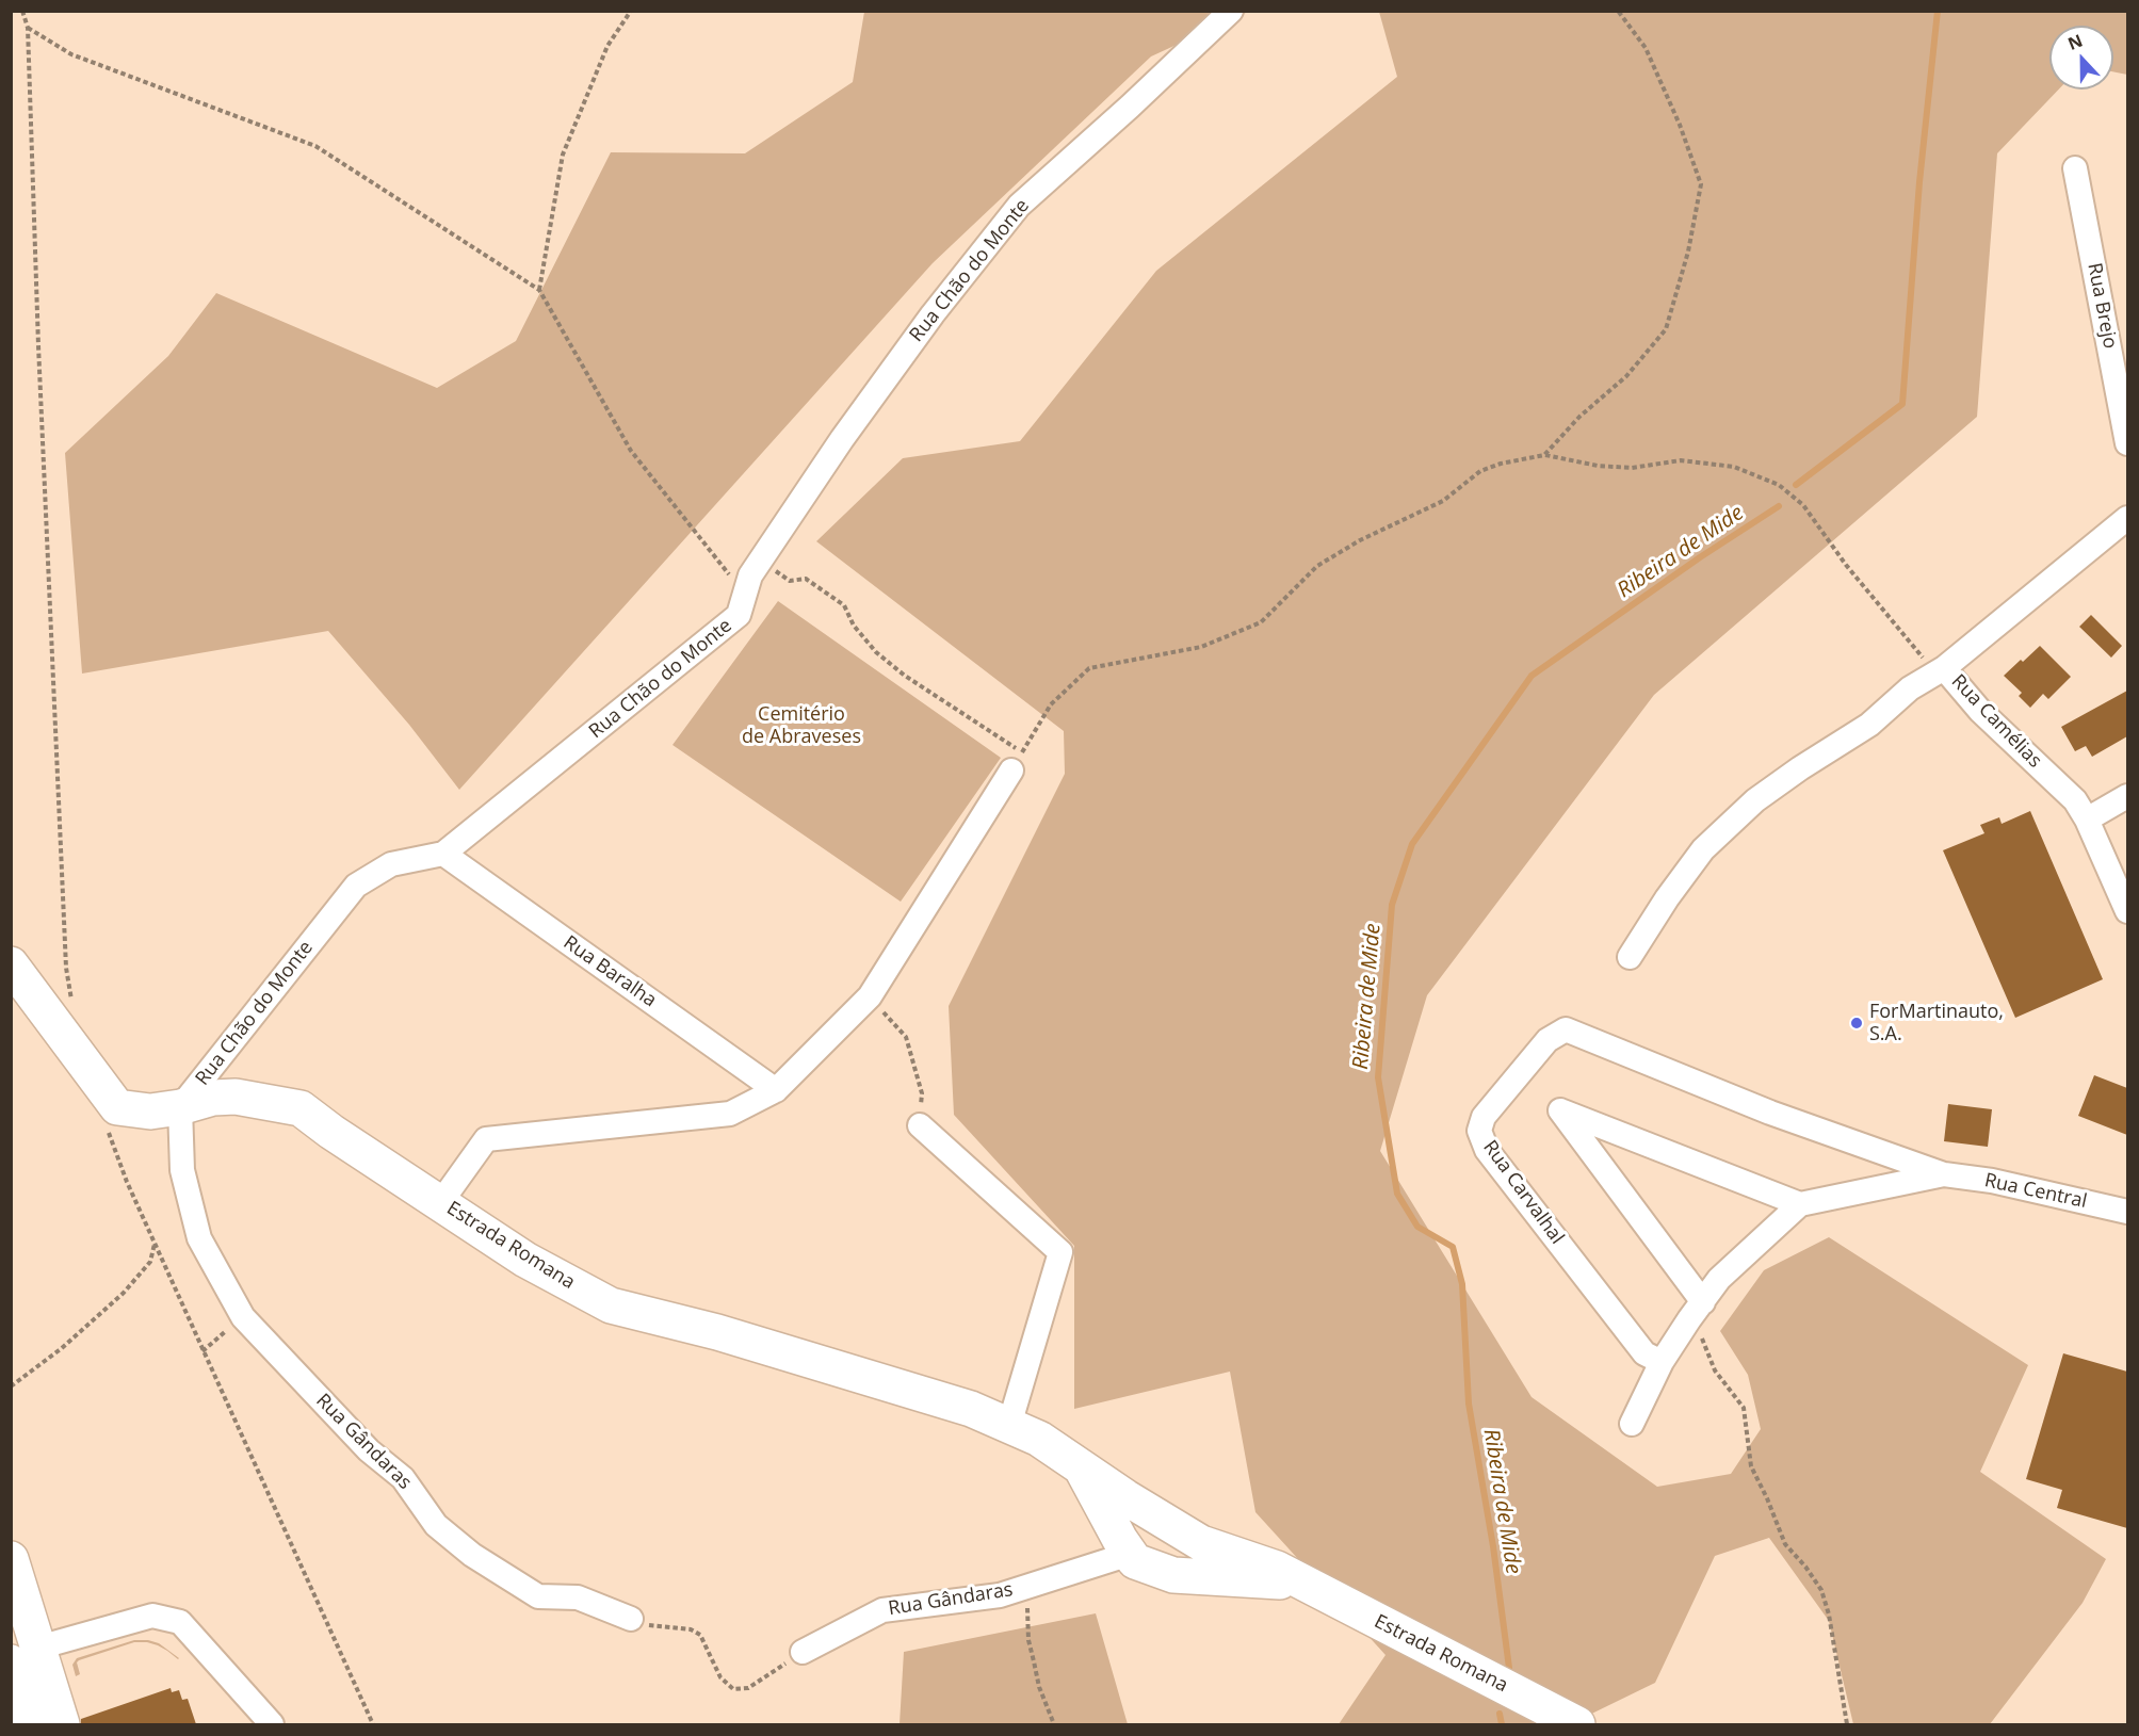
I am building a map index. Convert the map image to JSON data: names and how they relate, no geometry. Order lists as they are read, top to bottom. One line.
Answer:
{"streets":{"street":["Rua Chão do Monte","Rua Brejo","Rua Camélias","Rua Baralha","Rua Central","Rua Carvalhal","Estrada Romana","Rua Gândaras"]},"crossings":[["Rua Chão do Monte","Rua Baralha"],["Rua Chão do Monte","Estrada Romana"],["Rua Chão do Monte","Rua Gândaras"],["Rua Central","Rua Carvalhal"],["Estrada Romana","Rua Gândaras"]],"water":["Ribeira de Mide"],"parks":["Cemitério de Abraveses"],"places":["ForMartinauto, S.A."],"north":"top"}
